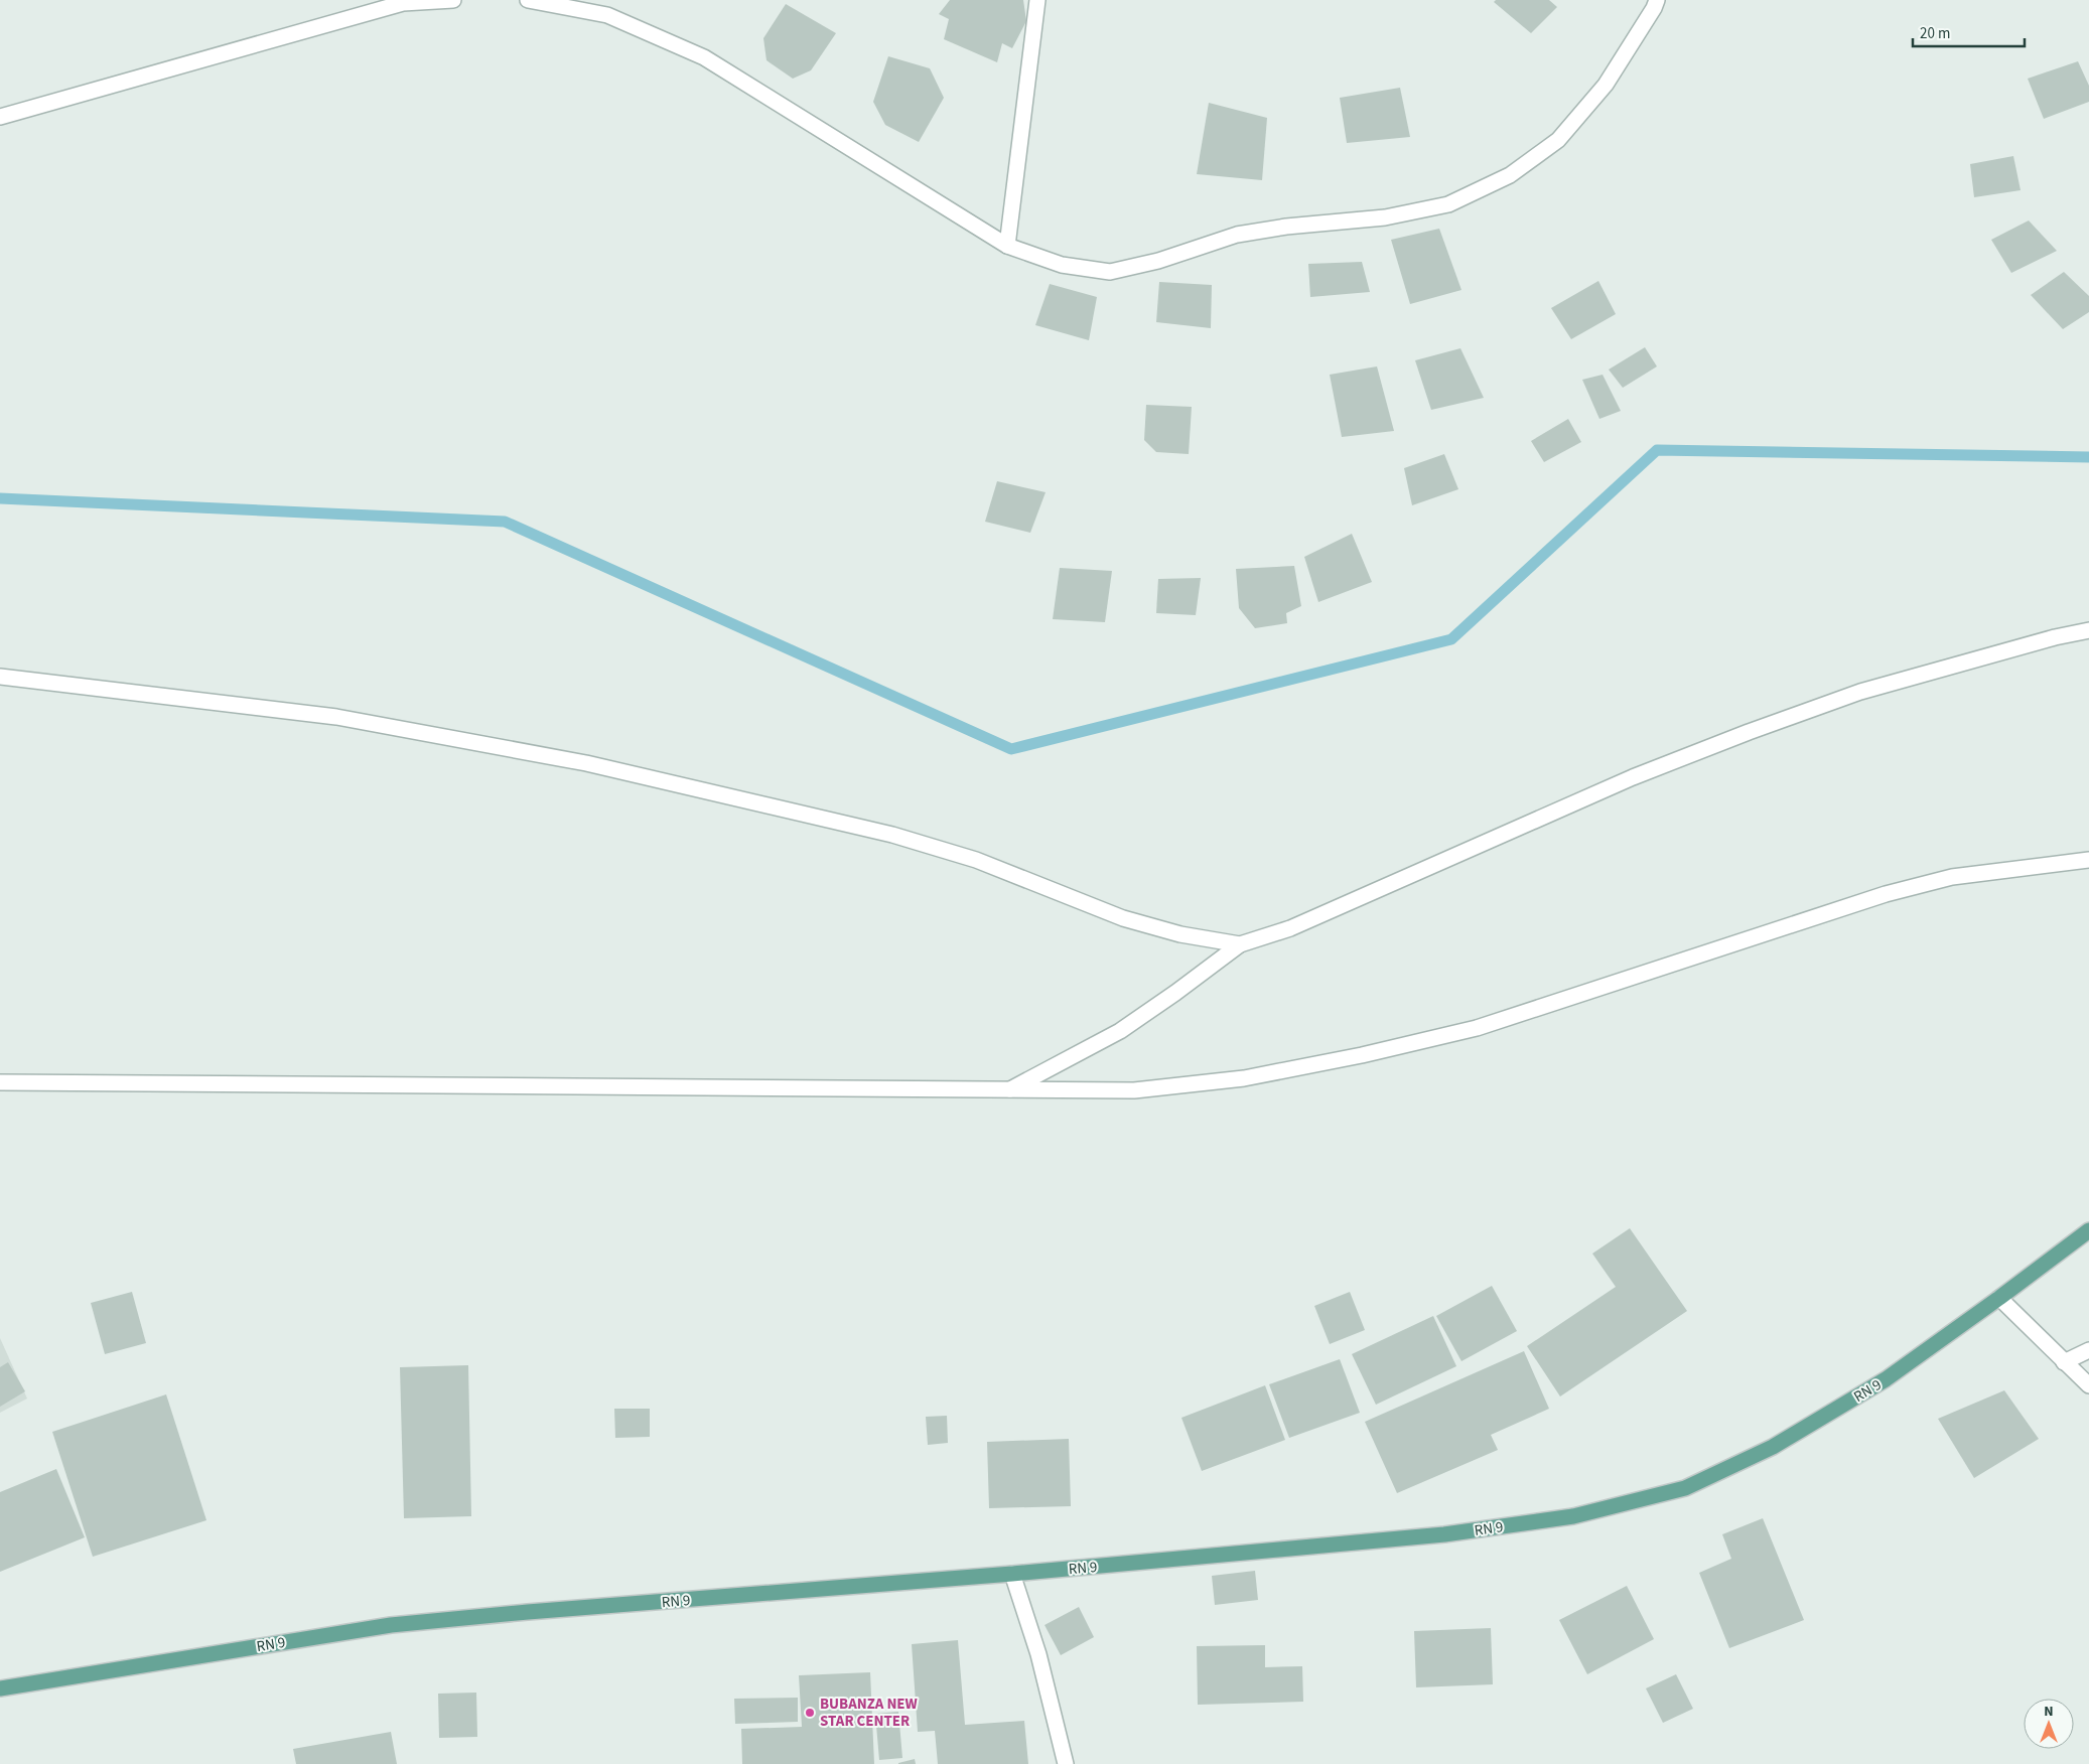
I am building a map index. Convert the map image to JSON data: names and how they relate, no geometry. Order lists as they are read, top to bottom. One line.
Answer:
{"streets":{"main road":["RN 9"]},"places":["BUBANZA NEW STAR CENTER"],"scale_bar":"20 m","north":"top"}
